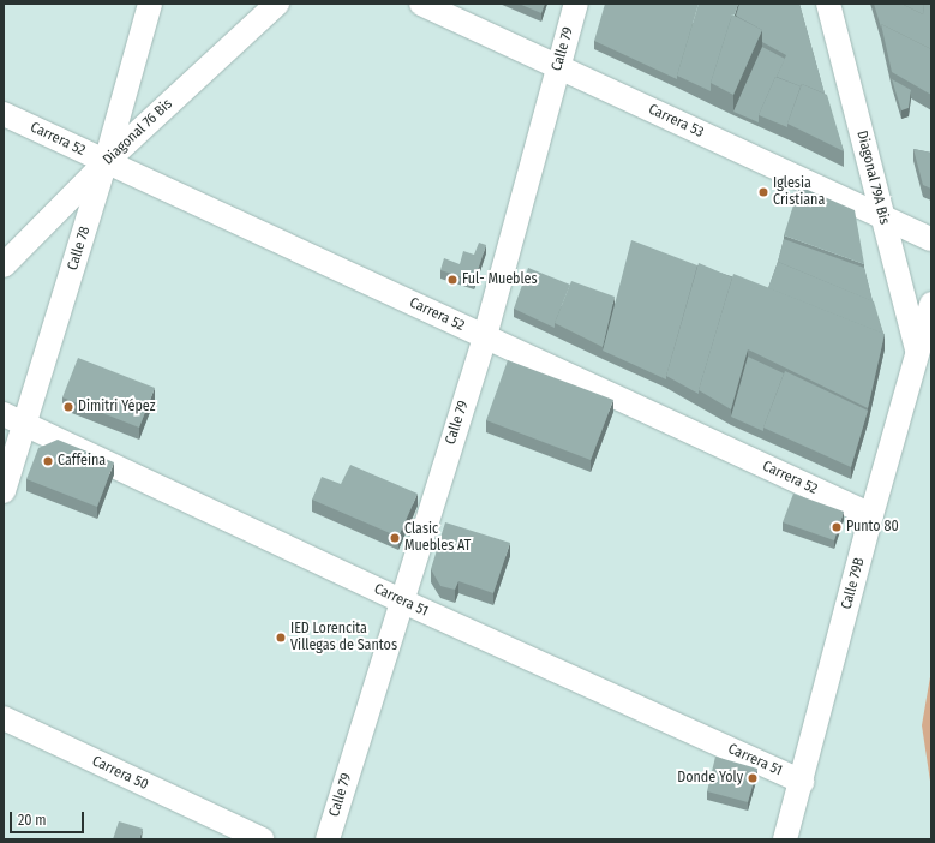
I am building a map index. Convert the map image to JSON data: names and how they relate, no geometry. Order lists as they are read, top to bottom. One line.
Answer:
{"streets":{"street":["Calle 79","Carrera 53","Diagonal 76 Bis","Carrera 52","Diagonal 79A Bis","Calle 78","Calle 79B","Carrera 51","Carrera 50"]},"crossings":[["Calle 79","Carrera 53"],["Calle 79","Carrera 52"],["Calle 79","Carrera 51"],["Carrera 53","Diagonal 79A Bis"],["Diagonal 76 Bis","Carrera 52"],["Diagonal 76 Bis","Calle 78"],["Carrera 52","Calle 78"],["Carrera 52","Calle 79B"],["Diagonal 79A Bis","Calle 79B"],["Calle 78","Carrera 51"],["Calle 79B","Carrera 51"]],"places":["Iglesia Cristiana","Ful- Muebles","Dimitri Yépez","Caffeina","Punto 80","Clasic Muebles AT","IED Lorencita Villegas de Santos","Donde Yoly"],"scale_bar":"20 m"}
